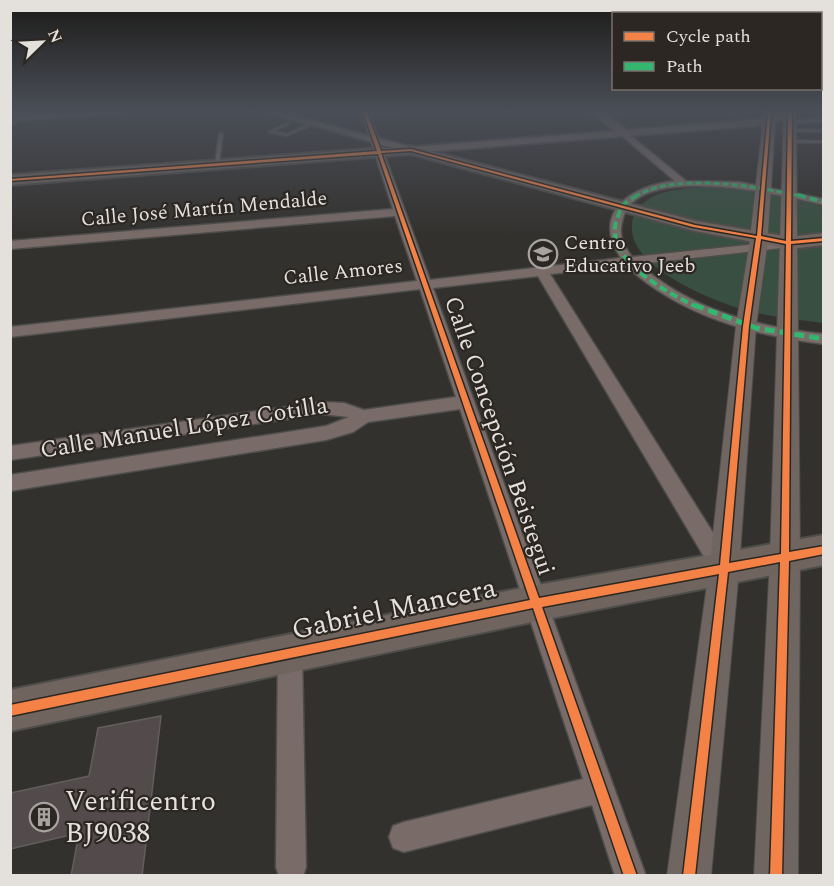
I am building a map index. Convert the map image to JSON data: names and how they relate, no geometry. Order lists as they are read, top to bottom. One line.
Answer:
{"streets":{"main road":["Gabriel Mancera"],"street":["Calle José Martín Mendalde","Calle Amores","Calle Manuel López Cotilla","Calle Concepción Beistegui"]},"crossings":[["Calle José Martín Mendalde","Calle Concepción Beistegui"],["Calle Amores","Calle Concepción Beistegui"],["Calle Manuel López Cotilla","Calle Concepción Beistegui"],["Calle Concepción Beistegui","Gabriel Mancera"]],"places":{"school or university":["Centro Educativo Jeeb"],"building":["Verificentro BJ9038"]},"legend":["Cycle path","Path"],"north":"top right"}
